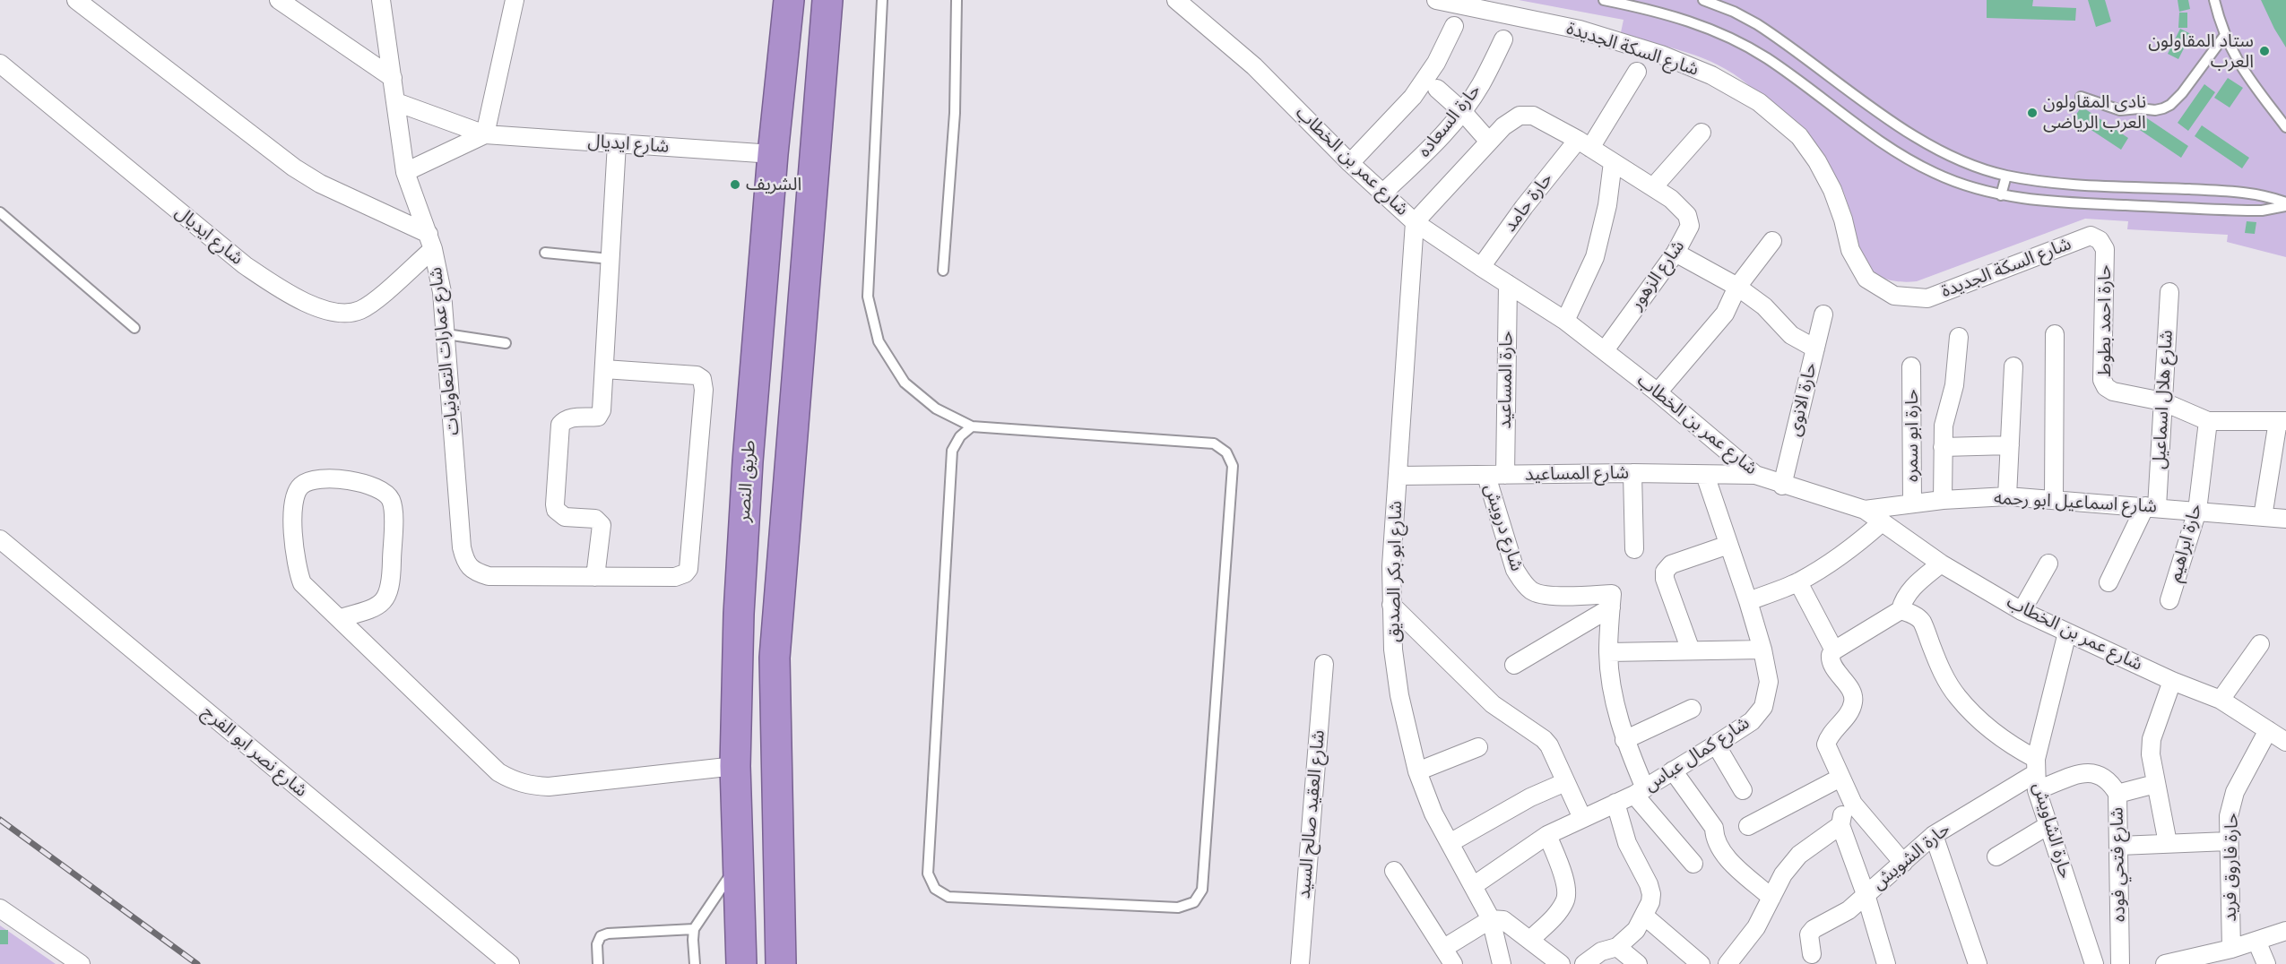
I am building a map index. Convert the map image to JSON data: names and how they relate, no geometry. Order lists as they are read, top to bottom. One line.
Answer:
{"streets":{"highway":["طريق النصر"],"street":["شارع السكة الجديدة","حارة السعاده","شارع ايديال","شارع عمر بن الخطاب","حارة حامد","شارع الزهور","حارة احمد بطوط","شارع عمارات التعاونيات","حارة المساعيد","حارة الانوى","شارع هلال اسماعيل","حارة ابو سمره","شارع المساعيد","شارع اسماعيل ابو رحمه","شارع درويش","حارة ابراهيم","شارع ابو بكر الصديق","شارع نصر ابو الفرج","شارع كمال عباس","شارع العقيد صالح السيد","حارة الشاويش","حارة الشويش","شارع فتحي فوده","حارة فاروق فريد"]},"crossings":[["شارع السكة الجديدة","حارة احمد بطوط"],["حارة السعاده","شارع عمر بن الخطاب"],["شارع ايديال","شارع عمارات التعاونيات"],["شارع ايديال","طريق النصر"],["شارع عمر بن الخطاب","حارة حامد"],["شارع عمر بن الخطاب","شارع الزهور"],["شارع عمر بن الخطاب","حارة المساعيد"],["شارع عمر بن الخطاب","حارة الانوى"],["شارع عمر بن الخطاب","شارع المساعيد"],["شارع عمر بن الخطاب","شارع اسماعيل ابو رحمه"],["شارع عمر بن الخطاب","شارع ابو بكر الصديق"],["شارع عمر بن الخطاب","حارة الشاويش"],["شارع عمر بن الخطاب","حارة فاروق فريد"],["حارة حامد","شارع الزهور"],["شارع الزهور","شارع ابو بكر الصديق"],["حارة احمد بطوط","شارع هلال اسماعيل"],["حارة احمد بطوط","حارة ابراهيم"],["حارة المساعيد","شارع المساعيد"],["شارع هلال اسماعيل","شارع اسماعيل ابو رحمه"],["حارة ابو سمره","شارع اسماعيل ابو رحمه"],["شارع المساعيد","شارع درويش"],["شارع المساعيد","شارع ابو بكر الصديق"],["شارع المساعيد","شارع كمال عباس"],["شارع اسماعيل ابو رحمه","حارة ابراهيم"],["شارع ابو بكر الصديق","شارع كمال عباس"],["حارة الشاويش","حارة الشويش"],["حارة الشاويش","شارع فتحي فوده"],["حارة الشويش","شارع فتحي فوده"]],"places":["ستاد المقاولون العرب","نادى المقاولون العرب الرياضى","الشريف"]}
